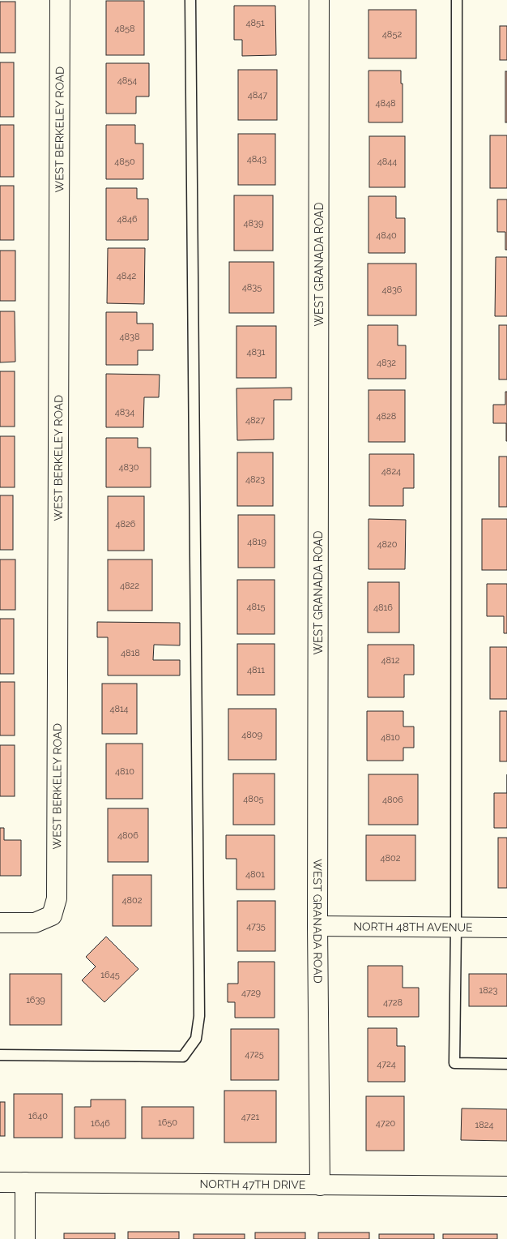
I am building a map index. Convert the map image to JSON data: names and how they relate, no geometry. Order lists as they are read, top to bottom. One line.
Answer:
{"streets":{"street":["WEST BERKELEY ROAD","WEST GRANADA ROAD","NORTH 48TH AVENUE","NORTH 47TH DRIVE"]},"crossings":[["WEST GRANADA ROAD","NORTH 48TH AVENUE"],["WEST GRANADA ROAD","NORTH 47TH DRIVE"]],"house_numbers":["4851","4858","4852","4854","4847","4848","4843","4850","4844","4846","4839","4840","4842","4835","4836","4838","4831","4832","4834","4828","4827","4830","4824","4823","4826","4819","4820","4822","4815","4816","4818","4812","4811","4814","4809","4810","4810","4805","4806","4806","4802","4801","4802","4735","1645","1823","4729","1639","4728","4725","4724","1640","4721","1650","1646","4720","1824"]}
